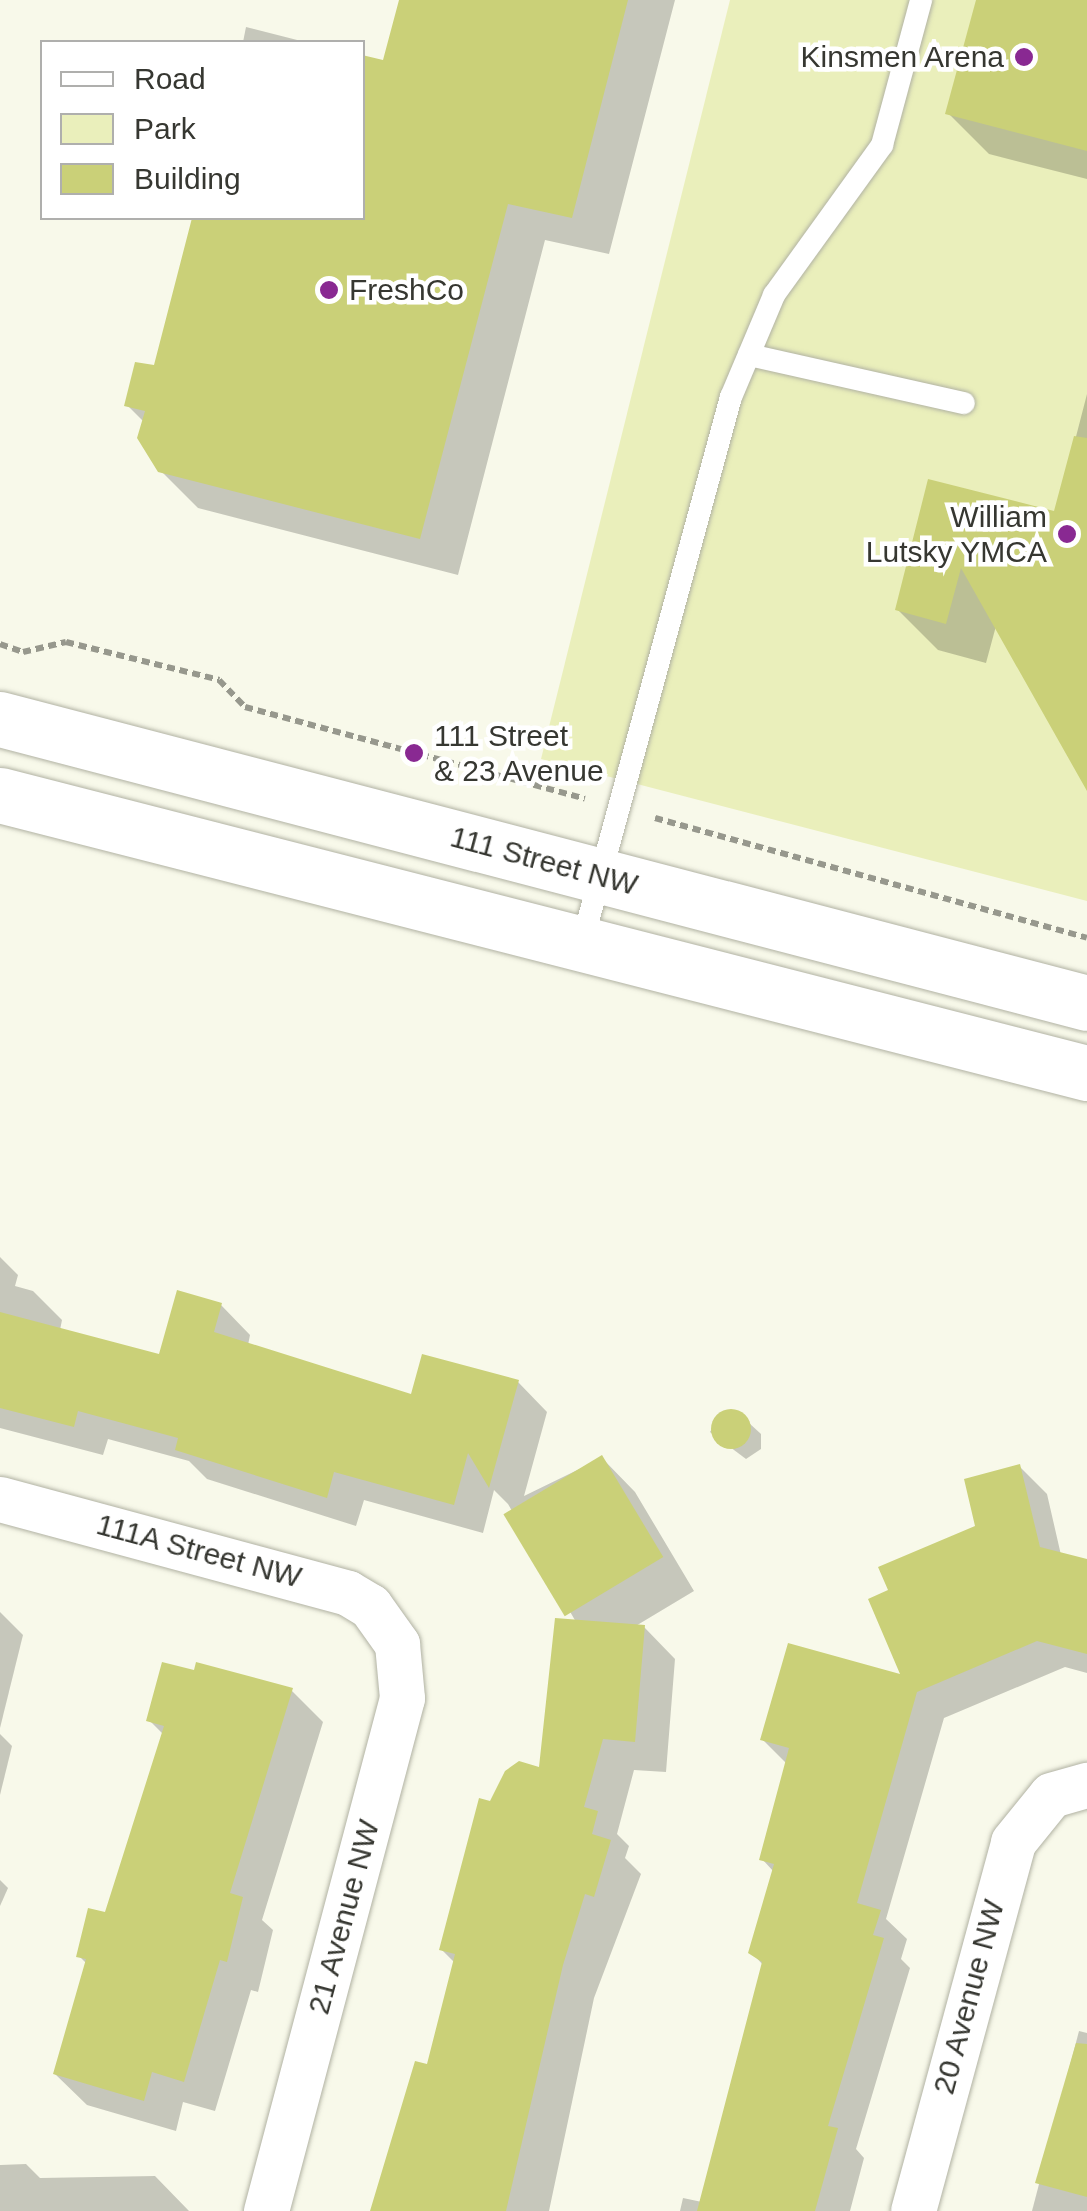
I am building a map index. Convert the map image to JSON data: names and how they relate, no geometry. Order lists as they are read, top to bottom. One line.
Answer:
{"streets":{"main road":["111 Street NW"],"street":["111A Street NW","21 Avenue NW","20 Avenue NW"]},"crossings":[["111A Street NW","21 Avenue NW"]],"places":["Kinsmen Arena","FreshCo","William Lutsky YMCA","111 Street & 23 Avenue"],"legend":["Road","Park","Building"]}
